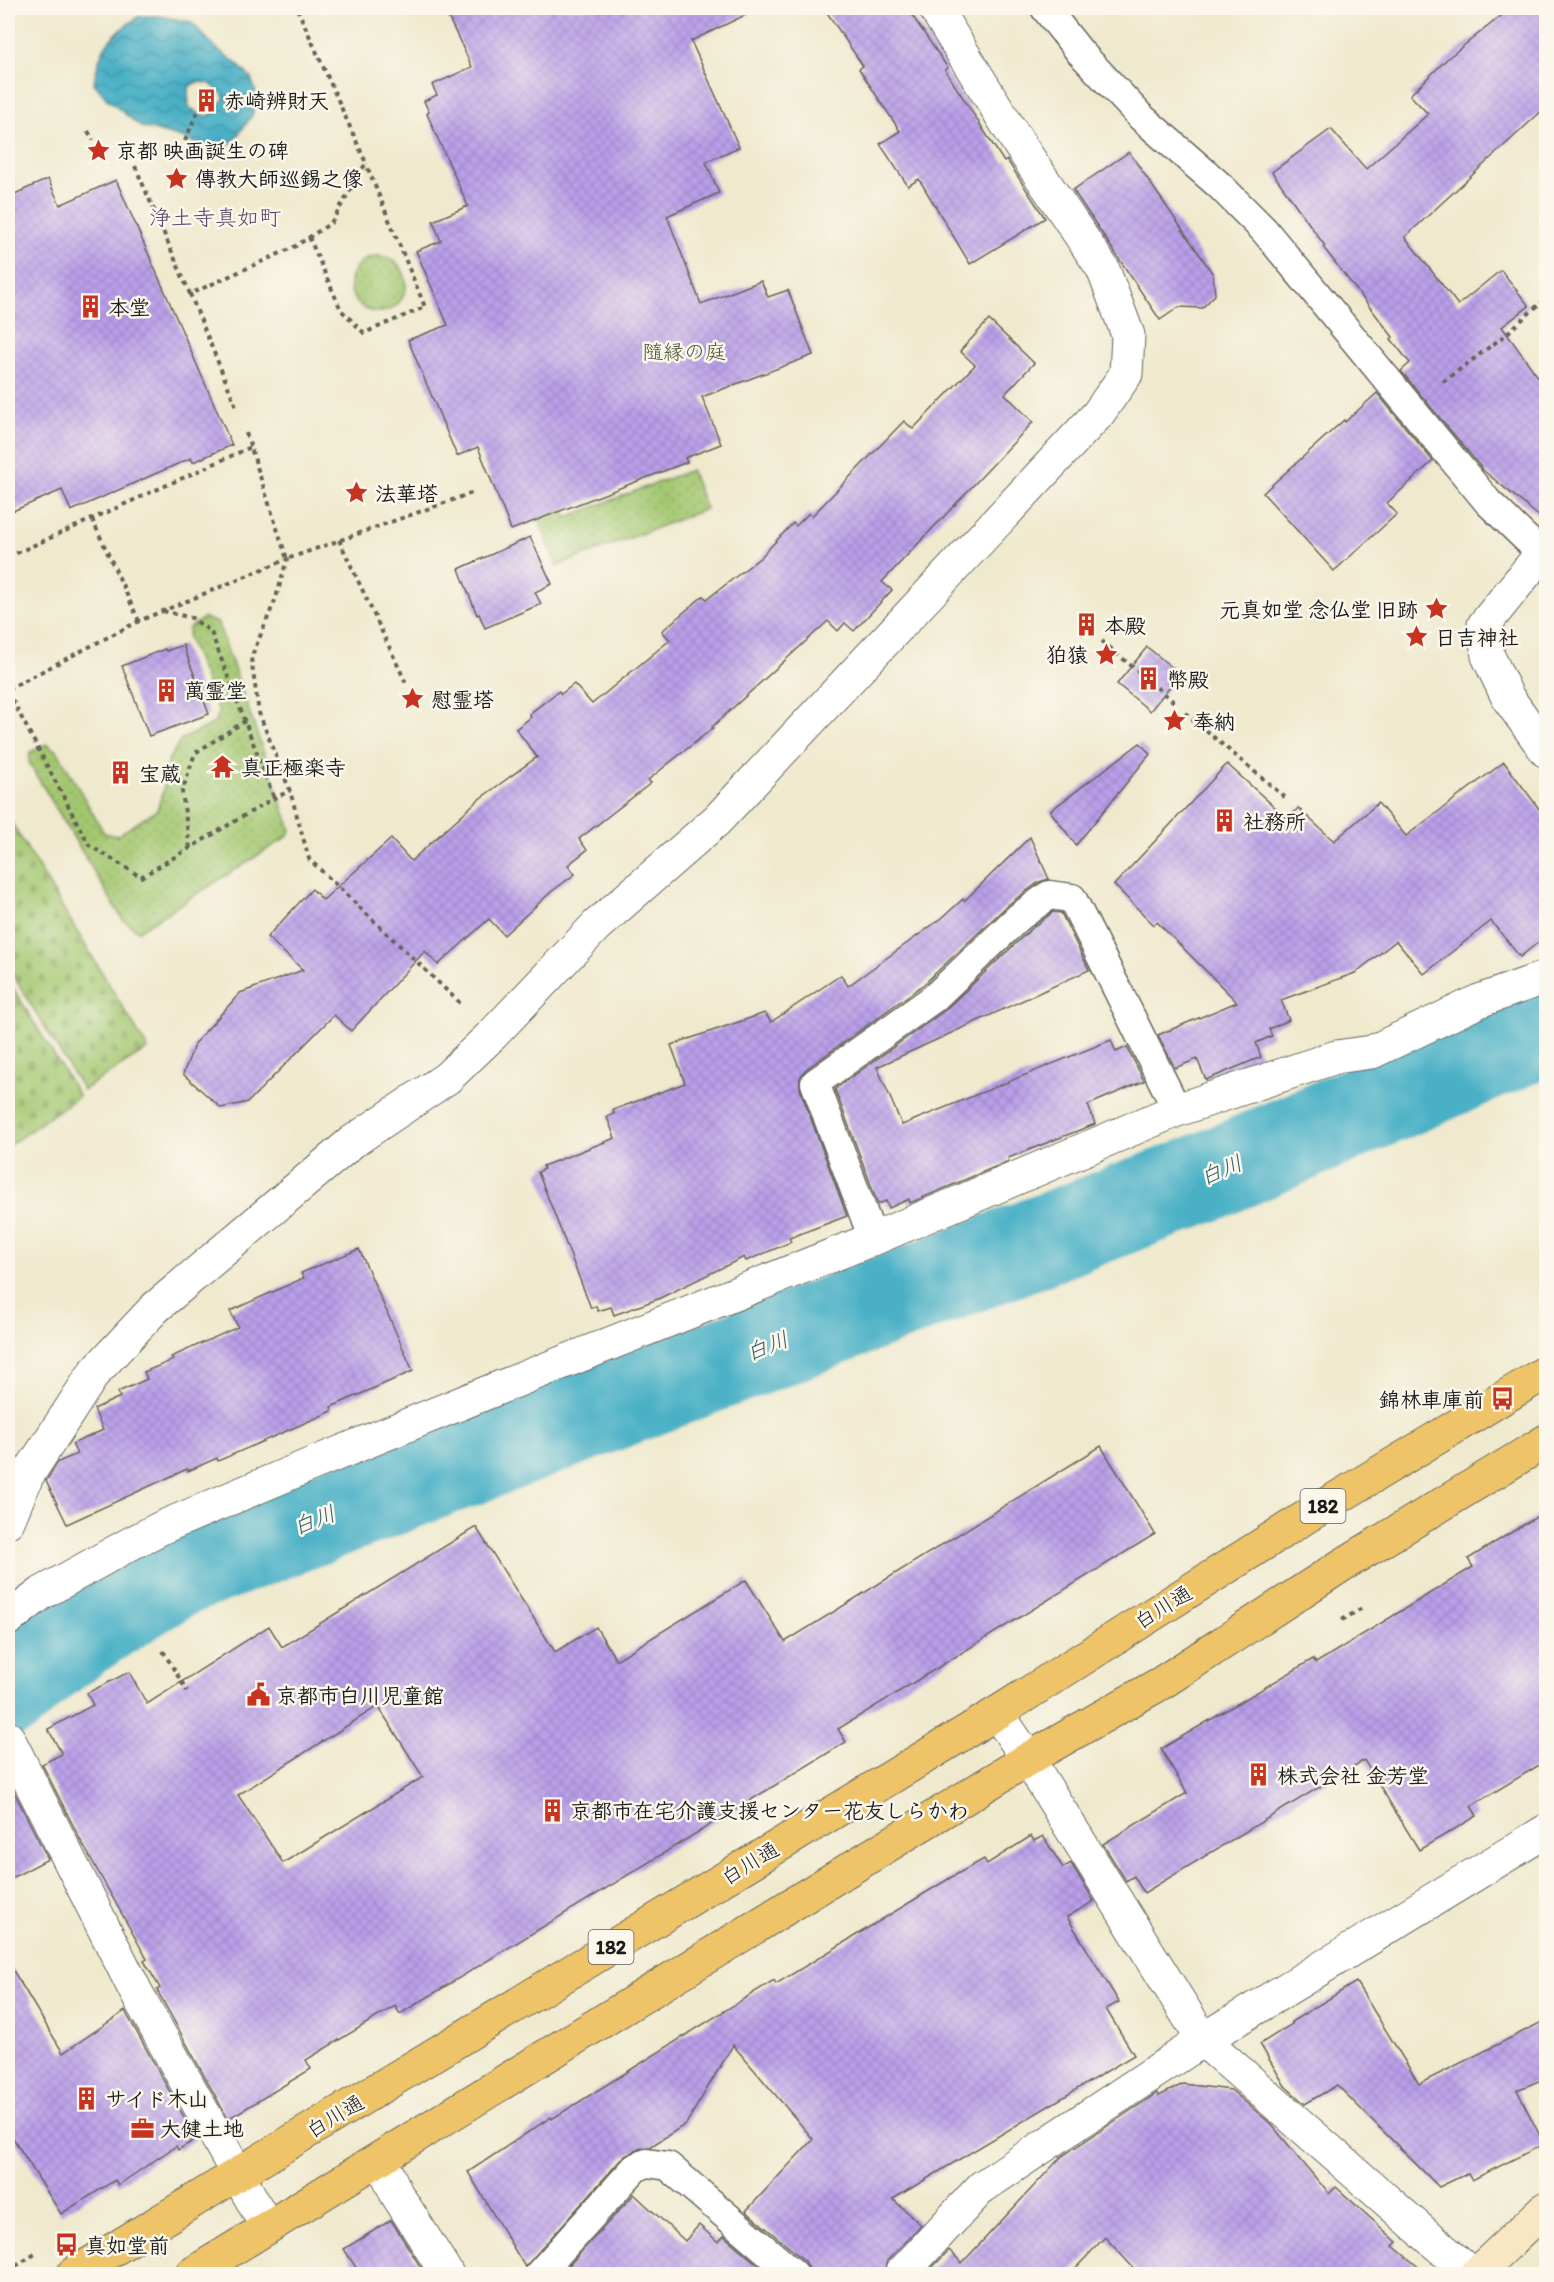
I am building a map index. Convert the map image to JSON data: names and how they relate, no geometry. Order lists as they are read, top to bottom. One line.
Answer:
{"streets":{"main road":["182","白川通"]},"districts":["浄土寺真如町"],"water":["白川"],"parks":["隨縁の庭"],"places":{"building":["赤崎辨財天","本堂","本殿","幣殿","萬霊堂","宝蔵","社務所","株式会社 金芳堂","京都市在宅介護支援センター花友しらかわ","サイド木山"],"place":["京都 映画誕生の碑","傳教大師巡錫之像","法華塔","元真如堂 念仏堂 旧跡","日吉神社","狛猿","慰霊塔","奉納"],"temple":["真正極楽寺"],"bus stop":["錦林車庫前","真如堂前"],"public building":["京都市白川児童館"],"office":["大健土地"]}}
